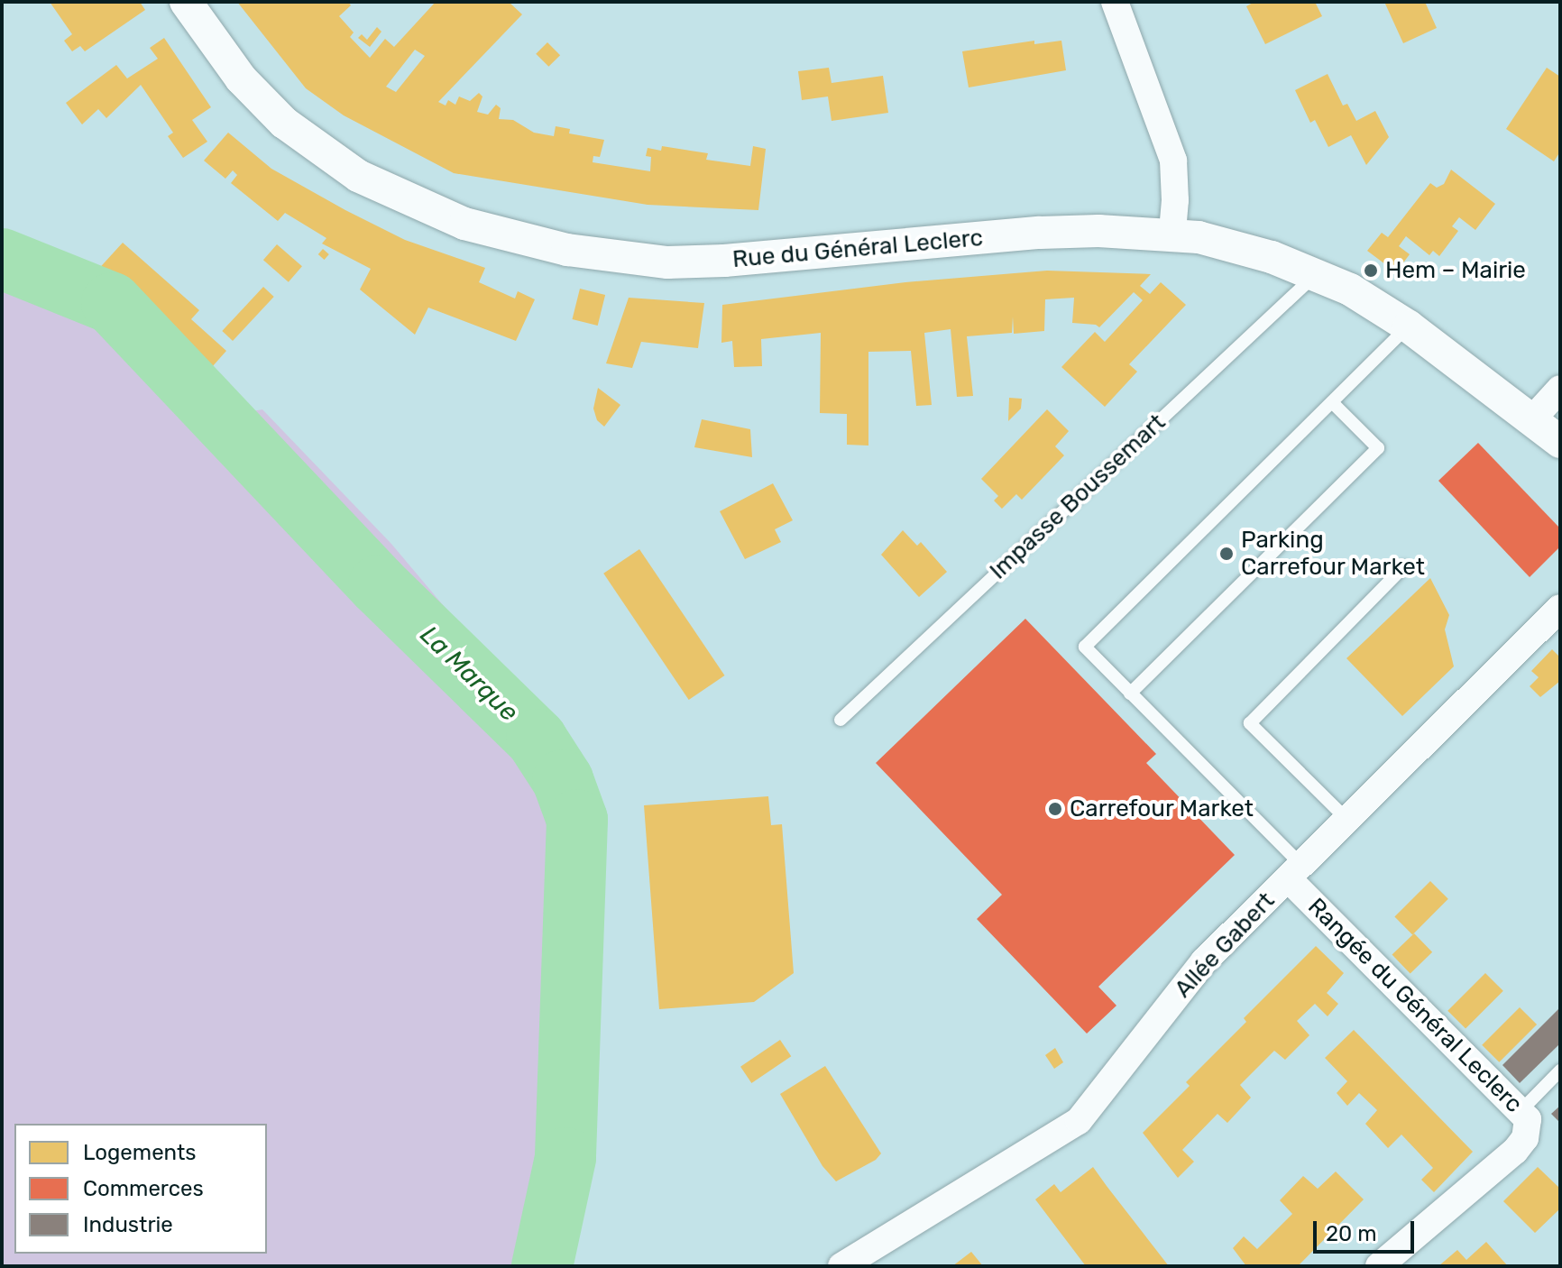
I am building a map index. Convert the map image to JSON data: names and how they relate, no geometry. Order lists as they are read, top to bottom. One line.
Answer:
{"streets":{"street":["Rue du Général Leclerc","Allée Gabert","Rangée du Général Leclerc"],"lane":["Impasse Boussemart"]},"crossings":[["Rue du Général Leclerc","Impasse Boussemart"],["Allée Gabert","Rangée du Général Leclerc"]],"water":["La Marque"],"places":["Hem – Mairie","Parking Carrefour Market","Carrefour Market"],"legend":["Logements","Commerces","Industrie"],"scale_bar":"20 m"}
